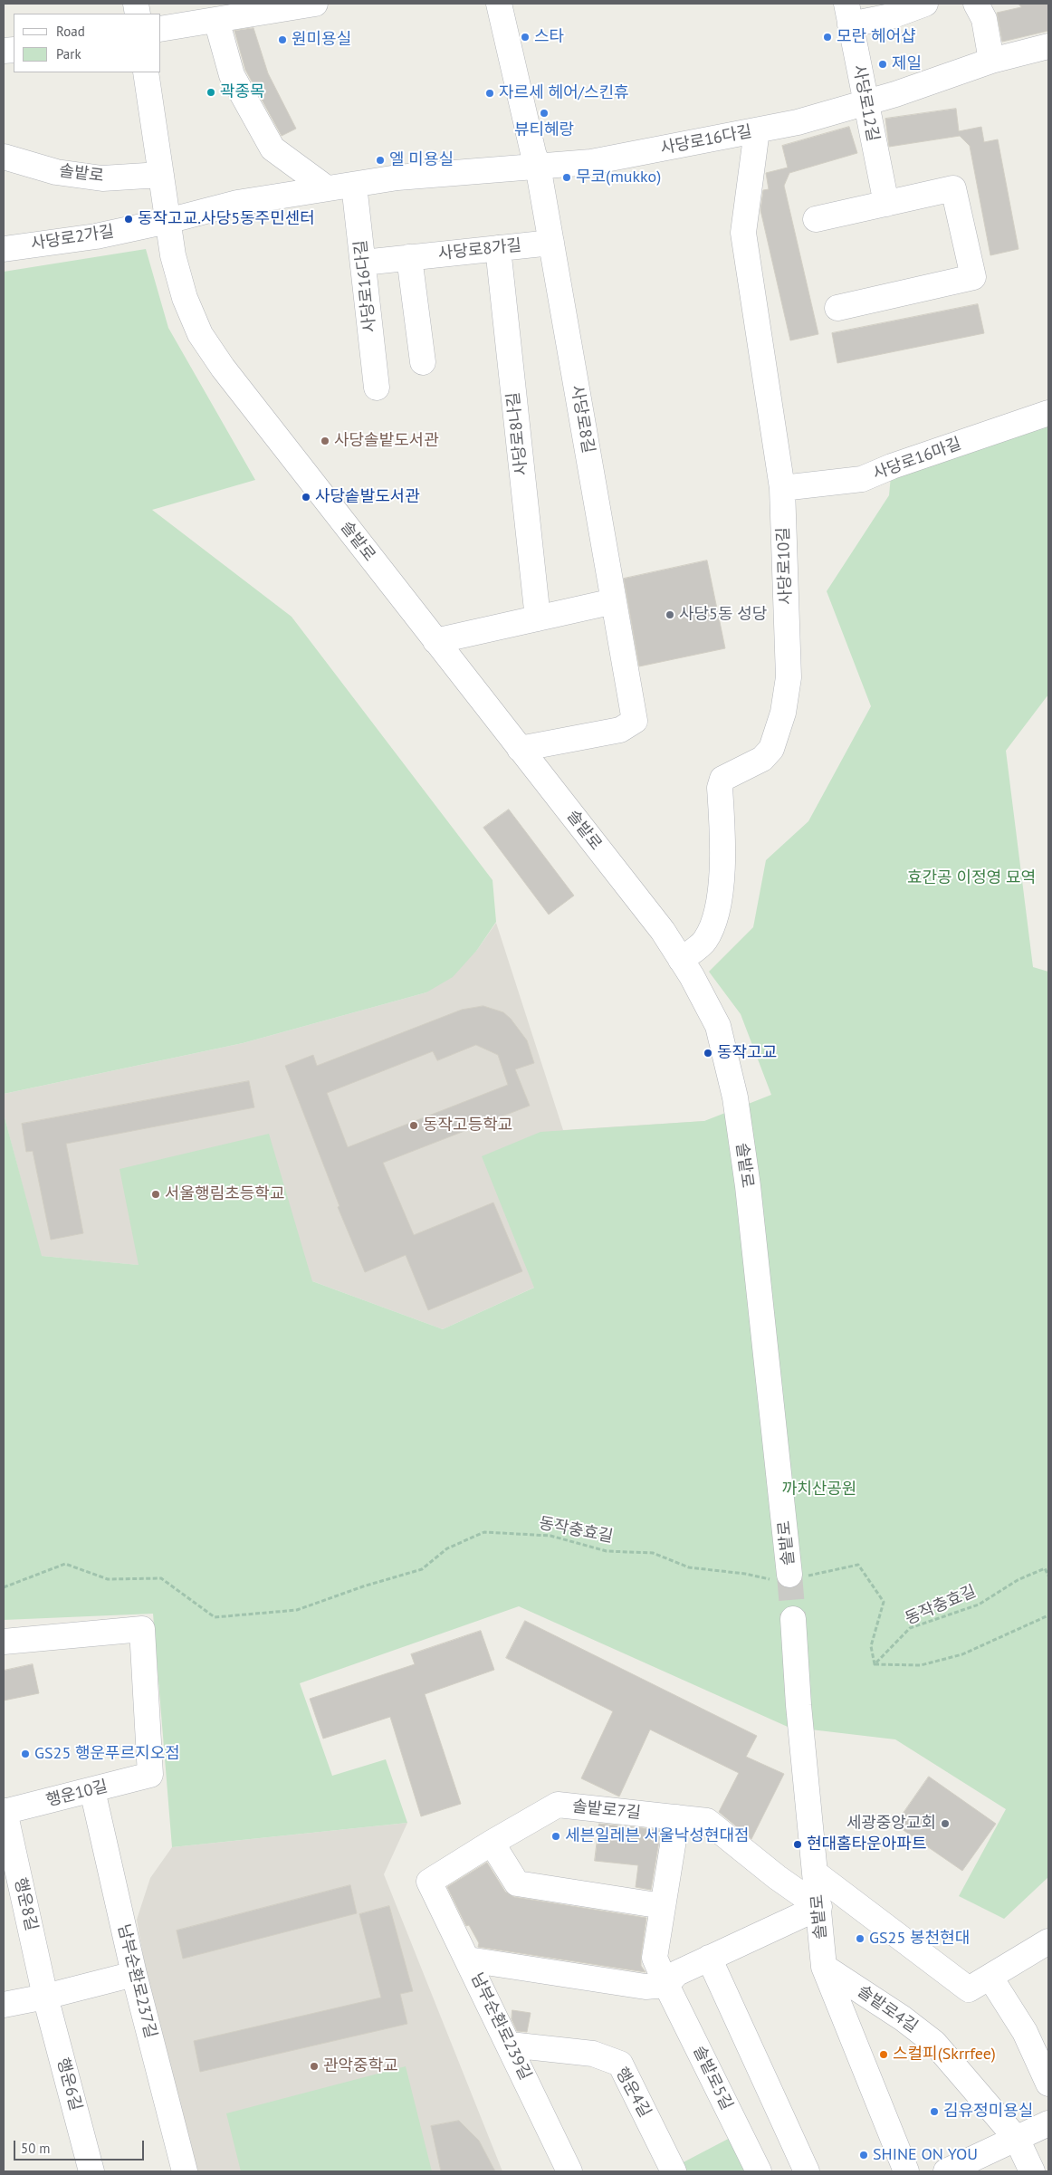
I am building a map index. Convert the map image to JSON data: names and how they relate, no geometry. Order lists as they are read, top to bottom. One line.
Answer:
{"streets":{"street":["사당로12길","사당로16다길","솔밭로","사당로2가길","사당로8가길","사당로8길","사당로8나길","사당로16마길","사당로10길","행운10길","솔밭로7길","행운8길","남부순환로237길","솔밭로4길","남부순환로239길","솔밭로5길","행운6길","행운4길"],"path":["동작충효길"]},"crossings":[["사당로12길","사당로16다길"],["사당로16다길","솔밭로"],["사당로16다길","사당로2가길"],["사당로16다길","사당로8가길"],["사당로16다길","사당로8길"],["사당로16다길","사당로10길"],["솔밭로","사당로2가길"],["솔밭로","사당로8길"],["솔밭로","사당로10길"],["솔밭로","동작충효길"],["솔밭로","솔밭로7길"],["솔밭로","솔밭로4길"],["사당로8가길","사당로8길"],["사당로8가길","사당로8나길"],["사당로16마길","사당로10길"],["행운10길","행운8길"],["행운10길","남부순환로237길"],["솔밭로7길","남부순환로239길"],["행운8길","행운6길"],["남부순환로239길","행운4길"]],"parks":["효간공 이정영 묘역","까치산공원"],"places":["스타","모란 헤어샵","원미용실","제일","곽종목","자르세 헤어/스킨휴","뷰티혜랑","엘 미용실","무코(mukko)","동작고교.사당5동주민센터","사당솔밭도서관","사당솥발도서관","사당5동 성당","동작고교","동작고등학교","서울행림초등학교","GS25 행운푸르지오점","세광중앙교회","세븐일레븐 서울낙성현대점","현대홈타운아파트","GS25 봉천현대","스컬피(Skrrfee)","관악중학교","김유정미용실","SHINE ON YOU"],"legend":["Road","Park"],"scale_bar":"50 m"}
